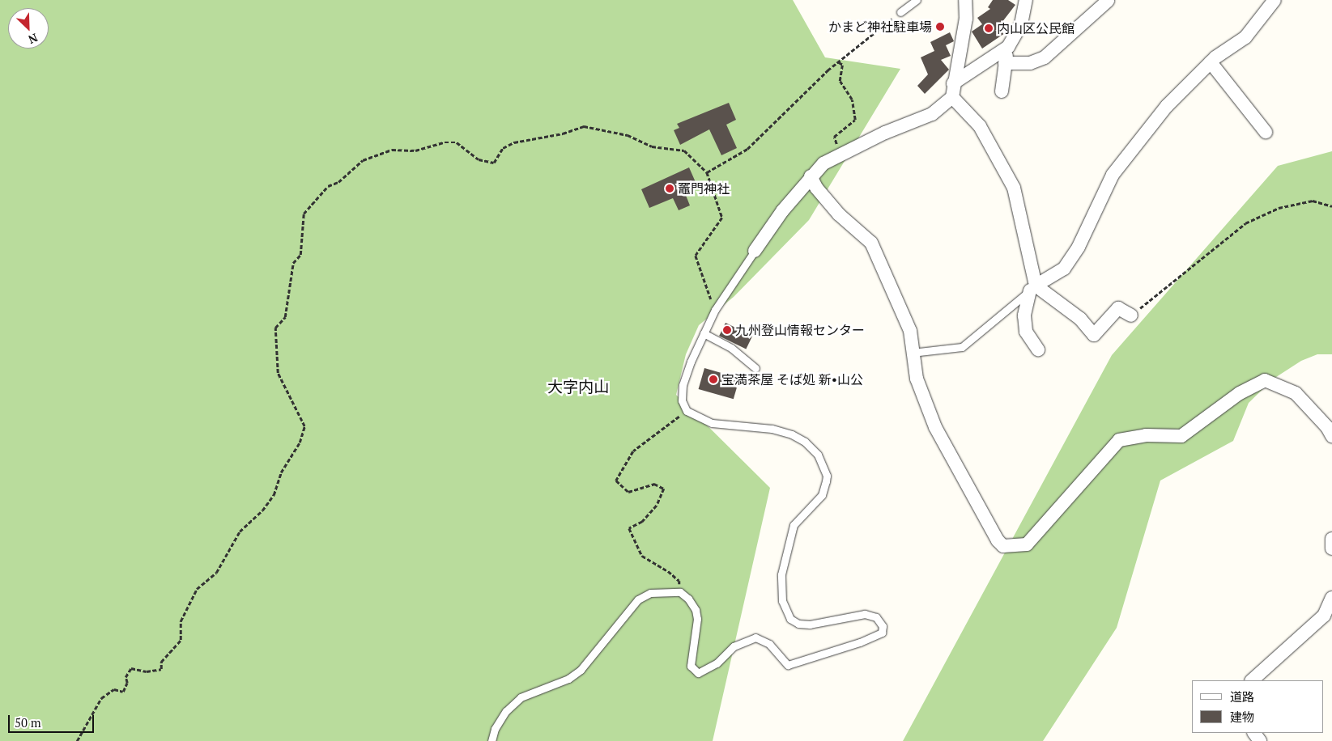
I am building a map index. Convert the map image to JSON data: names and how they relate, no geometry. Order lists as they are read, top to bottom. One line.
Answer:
{"districts":["大字内山"],"places":["かまど神社駐車場","内山区公民館","竈門神社","九州登山情報センター","宝満茶屋 そば処 新•山公"],"legend":["道路","建物"],"scale_bar":"50 m","north":"bottom right"}
